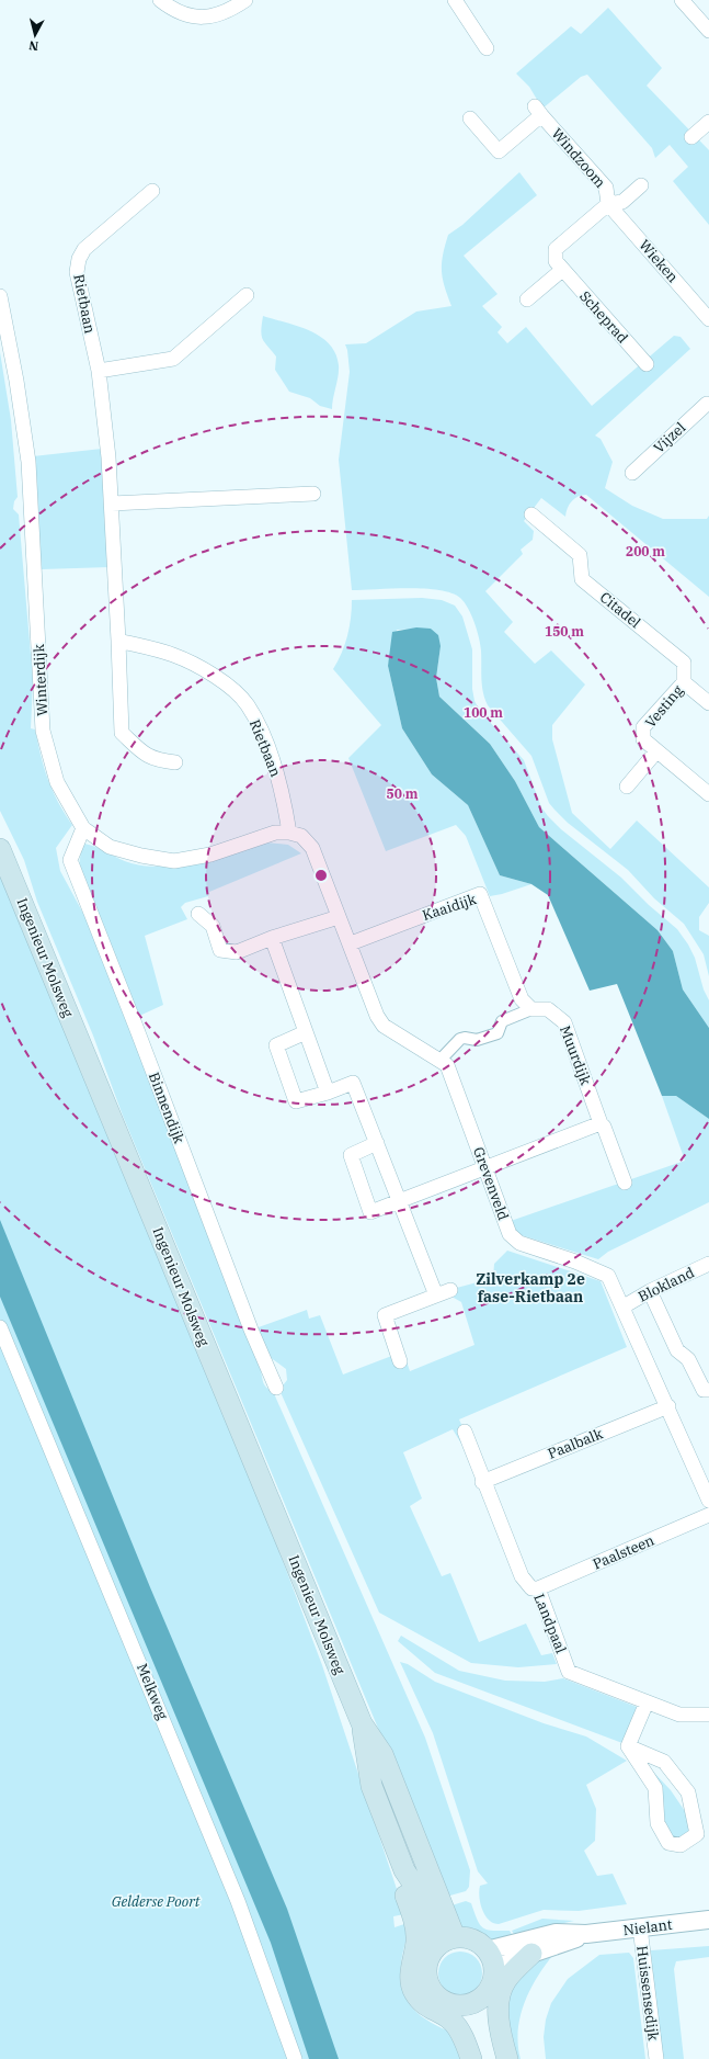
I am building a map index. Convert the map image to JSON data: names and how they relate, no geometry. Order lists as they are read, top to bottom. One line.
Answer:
{"streets":{"main road":["Ingenieur Molsweg"],"street":["Windzoom","Wieken","Rietbaan","Scheprad","Vijzel","Citadel","Winterdijk","Vesting","Kaaidijk","Muurdijk","Binnendijk","Grevenveld","Blokland","Paalbalk","Paalsteen","Landpaal","Melkweg","Nielant","Huissensedijk"]},"crossings":[["Windzoom","Wieken"],["Windzoom","Scheprad"],["Wieken","Scheprad"],["Rietbaan","Winterdijk"],["Rietbaan","Grevenveld"],["Citadel","Vesting"],["Winterdijk","Binnendijk"],["Winterdijk","Grevenveld"],["Kaaidijk","Muurdijk"],["Kaaidijk","Grevenveld"],["Ingenieur Molsweg","Nielant"],["Grevenveld","Blokland"],["Grevenveld","Paalbalk"],["Paalbalk","Landpaal"],["Paalsteen","Landpaal"],["Nielant","Huissensedijk"]],"districts":["Zilverkamp 2e fase-Rietbaan"],"parks":["Gelderse Poort"],"north":"bottom","rings":["200 m","150 m","100 m","50 m"]}
